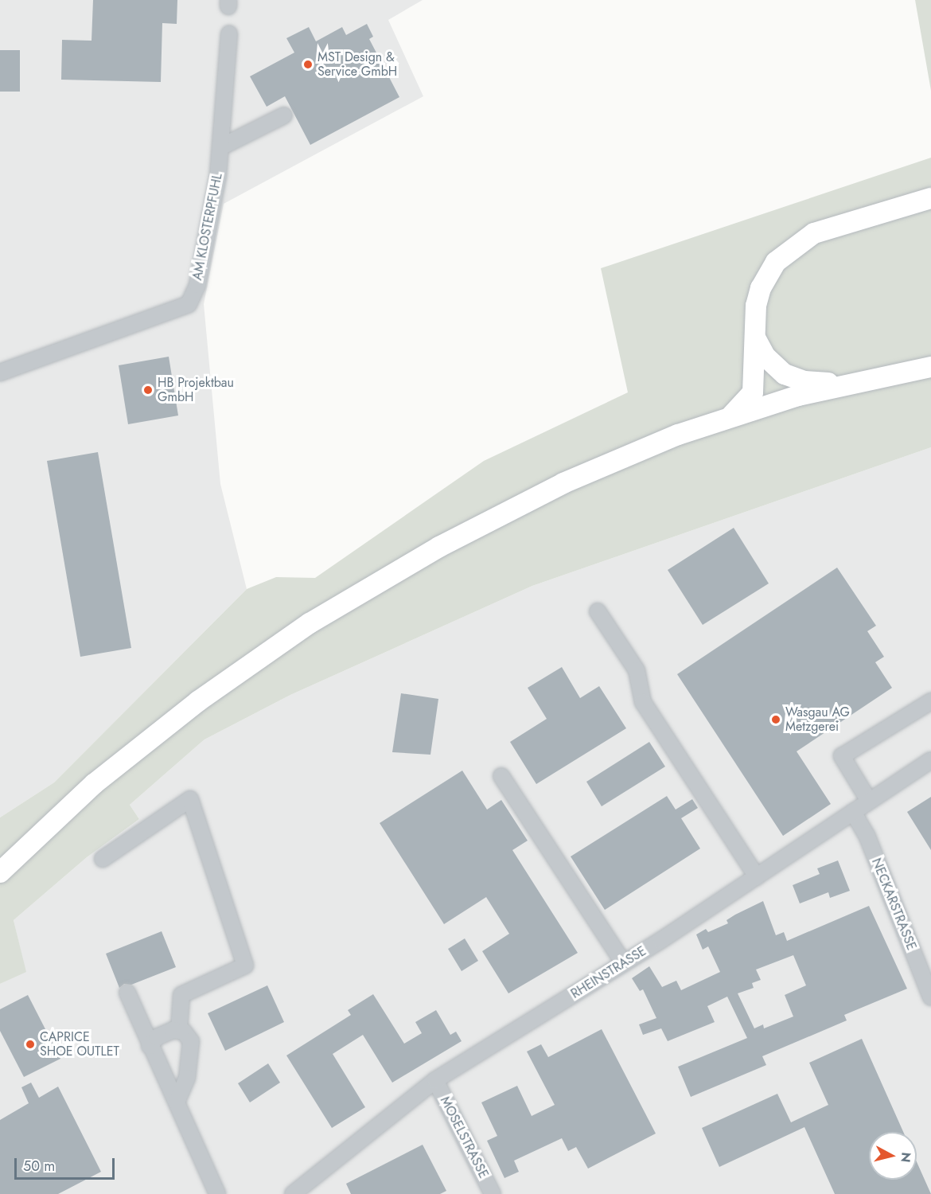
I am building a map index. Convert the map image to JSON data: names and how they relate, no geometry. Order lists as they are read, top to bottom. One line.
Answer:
{"streets":{"street":["AM KLOSTERPFUHL","NECKARSTRASSE","RHEINSTRASSE","MOSELSTRASSE"]},"crossings":[["NECKARSTRASSE","RHEINSTRASSE"],["RHEINSTRASSE","MOSELSTRASSE"]],"places":["MST Design & Service GmbH","HB Projektbau GmbH","Wasgau AG Metzgerei","CAPRICE SHOE OUTLET"],"scale_bar":"50 m","north":"right"}
